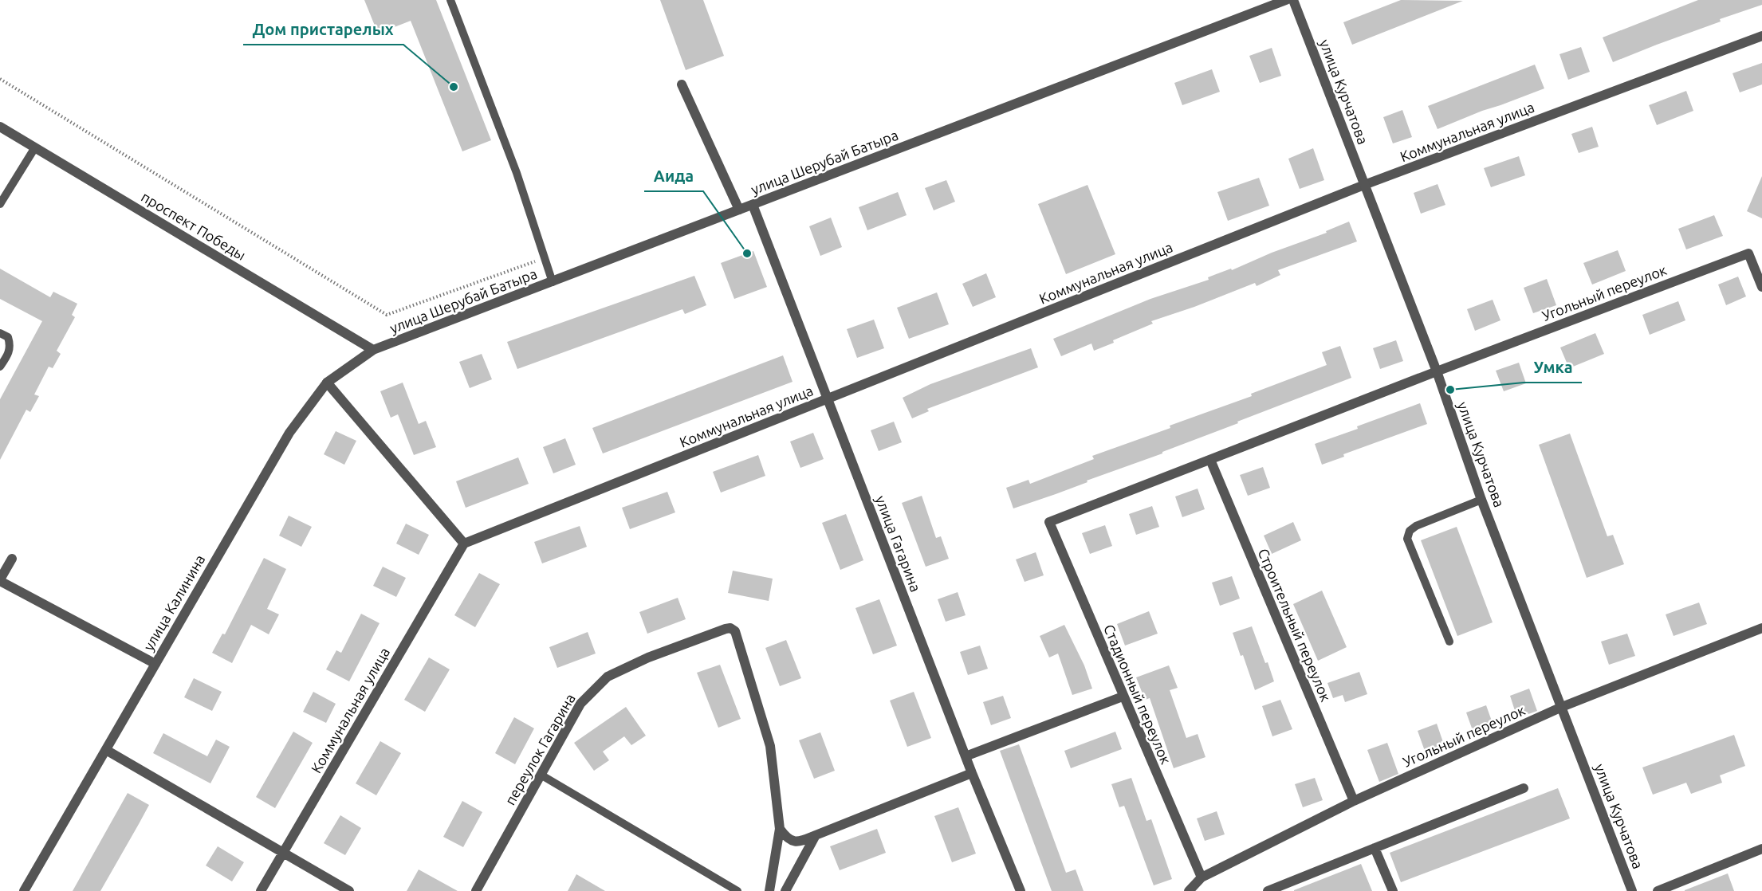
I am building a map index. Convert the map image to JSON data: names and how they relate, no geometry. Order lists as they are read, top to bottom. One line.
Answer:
{"streets":{"street":["улица Курчатова","Коммунальная улица","улица Шерубай Батыра","проспект Победы","Угольный переулок","улица Гагарина","улица Калинина","Строительный переулок","Стадионный переулок","переулок Гагарина"]},"crossings":[["улица Курчатова","Коммунальная улица"],["улица Курчатова","Угольный переулок"],["Коммунальная улица","улица Гагарина"],["улица Шерубай Батыра","проспект Победы"],["улица Шерубай Батыра","улица Гагарина"],["улица Шерубай Батыра","улица Калинина"],["проспект Победы","улица Калинина"],["Угольный переулок","Строительный переулок"],["Угольный переулок","Стадионный переулок"],["Строительный переулок","Стадионный переулок"]],"places":["Дом пристарелых","Аида","Умка"]}
